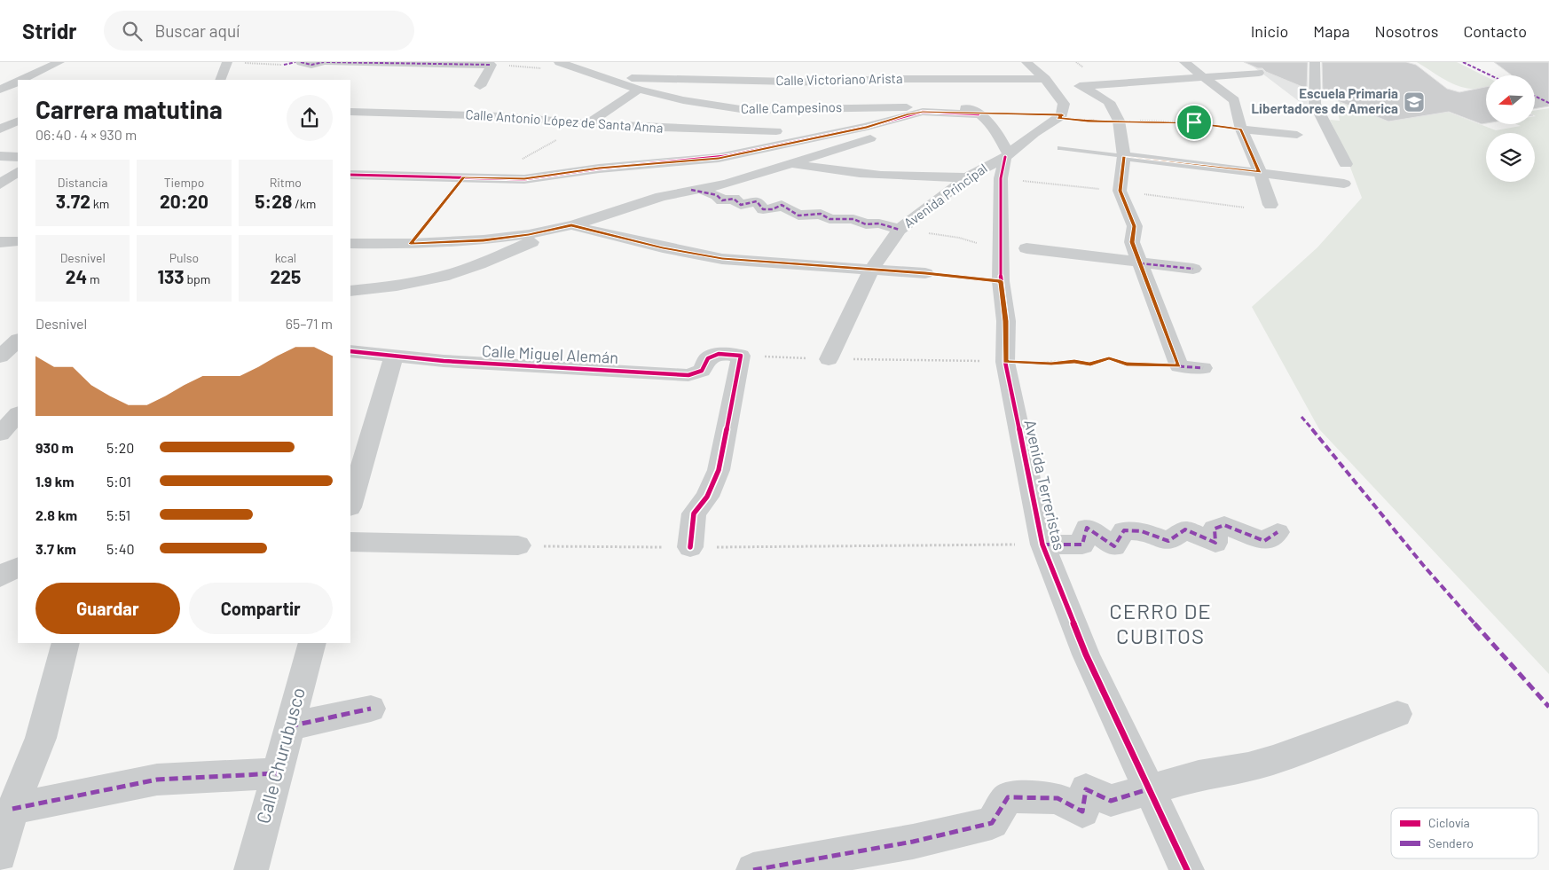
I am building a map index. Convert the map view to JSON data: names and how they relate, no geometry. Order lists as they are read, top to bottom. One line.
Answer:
{"streets":{"street":["Calle Victoriano Arista","Calle Campesinos","Calle Antonio López de Santa Anna","Avenida Principal","Calle Miguel Alemán","Avenida Terreristas","Calle Churubusco"]},"crossings":[["Calle Victoriano Arista","Calle Campesinos"],["Calle Campesinos","Avenida Principal"],["Calle Campesinos","Avenida Terreristas"],["Avenida Principal","Avenida Terreristas"]],"districts":["CERRO DE CUBITOS"],"places":{"school or university":["Escuela Primaria Libertadores de America"]},"legend":["Ciclovía","Sendero"],"north":"left","page":{"header":"Stridr","search":"Buscar aquí","nav":["Inicio","Mapa","Nosotros","Contacto"],"heading":["Carrera matutina","06:40 · 4 × 930 m"],"stats":[["Distancia","3.72 km"],["Tiempo","20:20"],["Ritmo","5:28 /km"],["Desnivel","24 m"],["Pulso","133 bpm"],["kcal","225"]],"chart":["Desnivel","65–71 m"],"list":[{"name":"930 m","note":"5:20"},{"name":"1.9 km","note":"5:01"},{"name":"2.8 km","note":"5:51"},{"name":"3.7 km","note":"5:40"}],"buttons":["Guardar","Compartir"]}}
